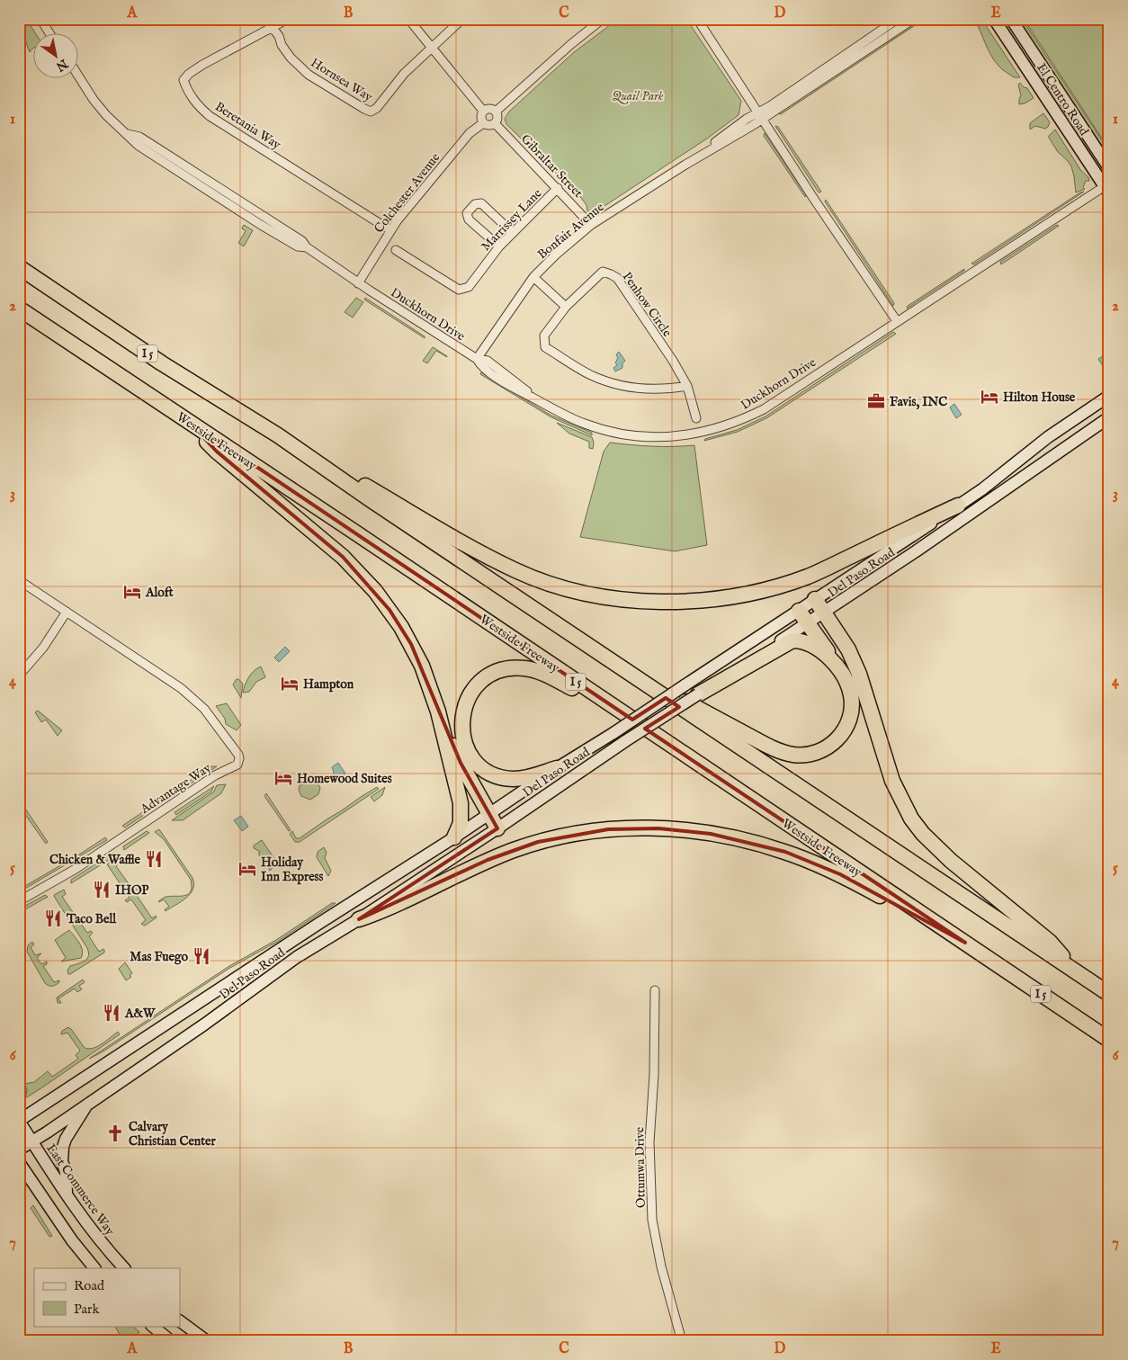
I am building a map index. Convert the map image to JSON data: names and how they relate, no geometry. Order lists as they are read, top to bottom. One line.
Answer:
{"streets":{"highway":["I 5","Westside Freeway"],"main road":["El Centro Road","Del Paso Road","East Commerce Way"],"street":["Hornsea Way","Beretania Way","Gibraltar Street","Colchester Avenue","Marrissey Lane","Bonfair Avenue","Penhow Circle","Duckhorn Drive","Advantage Way","Ottumwa Drive"]},"crossings":[["Hornsea Way","Beretania Way"],["El Centro Road","Duckhorn Drive"],["Beretania Way","Colchester Avenue"],["Gibraltar Street","Colchester Avenue"],["Gibraltar Street","Marrissey Lane"],["Gibraltar Street","Bonfair Avenue"],["Colchester Avenue","Duckhorn Drive"],["Bonfair Avenue","Duckhorn Drive"],["Del Paso Road","East Commerce Way"]],"parks":["Quail Park"],"places":{"hotel":["Hilton House","Aloft","Hampton","Homewood Suites","Holiday Inn Express"],"office":["Favis, INC"],"restaurant":["Chicken & Waffle","IHOP","Taco Bell","Mas Fuego","A&W"],"church":["Calvary Christian Center"]},"legend":["Road","Park"],"north":"bottom right","grid":{"columns":["A","B","C","D","E"],"rows":["1","2","3","4","5","6","7"]}}
